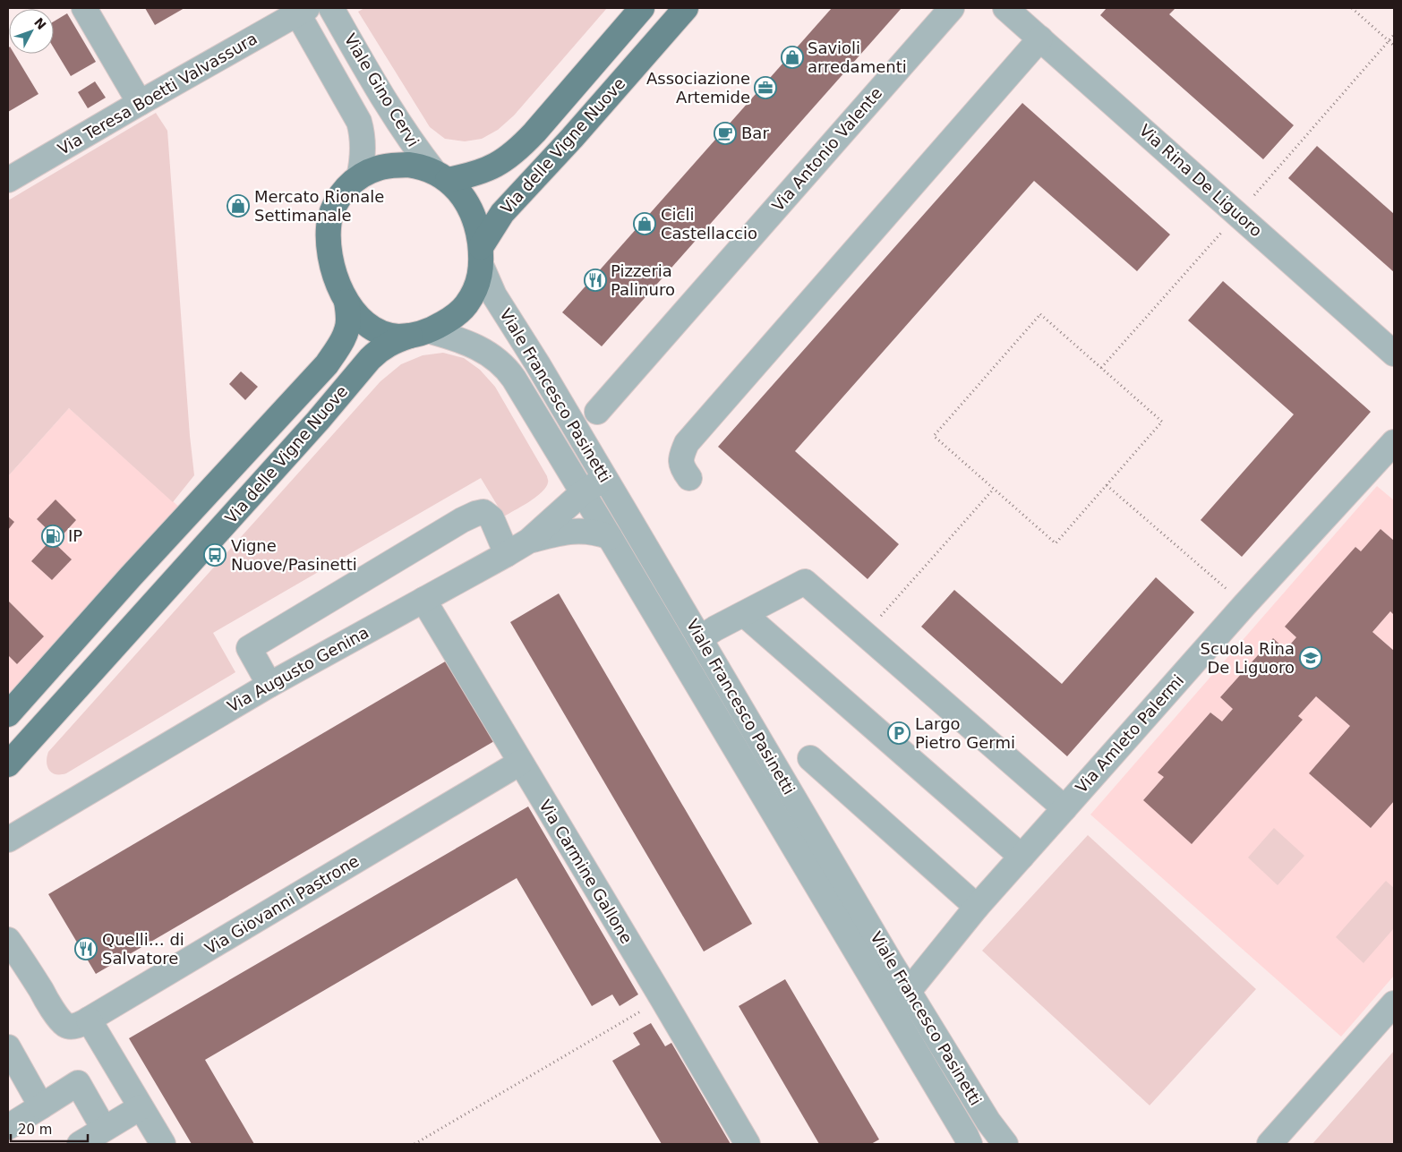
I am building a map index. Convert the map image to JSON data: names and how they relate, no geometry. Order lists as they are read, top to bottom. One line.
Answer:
{"streets":{"main road":["Via delle Vigne Nuove"],"street":["Viale Gino Cervi","Via Teresa Boetti Valvassura","Via Antonio Valente","Via Rina De Liguoro","Viale Francesco Pasinetti","Via Augusto Genina","Via Amleto Palermi","Via Carmine Gallone","Via Giovanni Pastrone"]},"crossings":[["Viale Gino Cervi","Via Teresa Boetti Valvassura"],["Viale Gino Cervi","Via delle Vigne Nuove"],["Via delle Vigne Nuove","Viale Francesco Pasinetti"],["Viale Francesco Pasinetti","Via Augusto Genina"],["Viale Francesco Pasinetti","Via Amleto Palermi"],["Via Augusto Genina","Via Carmine Gallone"],["Via Carmine Gallone","Via Giovanni Pastrone"]],"places":{"shop":["Savioli arredamenti","Mercato Rionale Settimanale","Cicli Castellaccio"],"office":["Associazione Artemide"],"cafe":["Bar"],"restaurant":["Pizzeria Palinuro","Quelli… di Salvatore"],"fuel station":["IP"],"bus stop":["Vigne Nuove/Pasinetti"],"school or university":["Scuola Rina De Liguoro"],"parking":["Largo Pietro Germi"]},"scale_bar":"20 m","north":"top right"}
